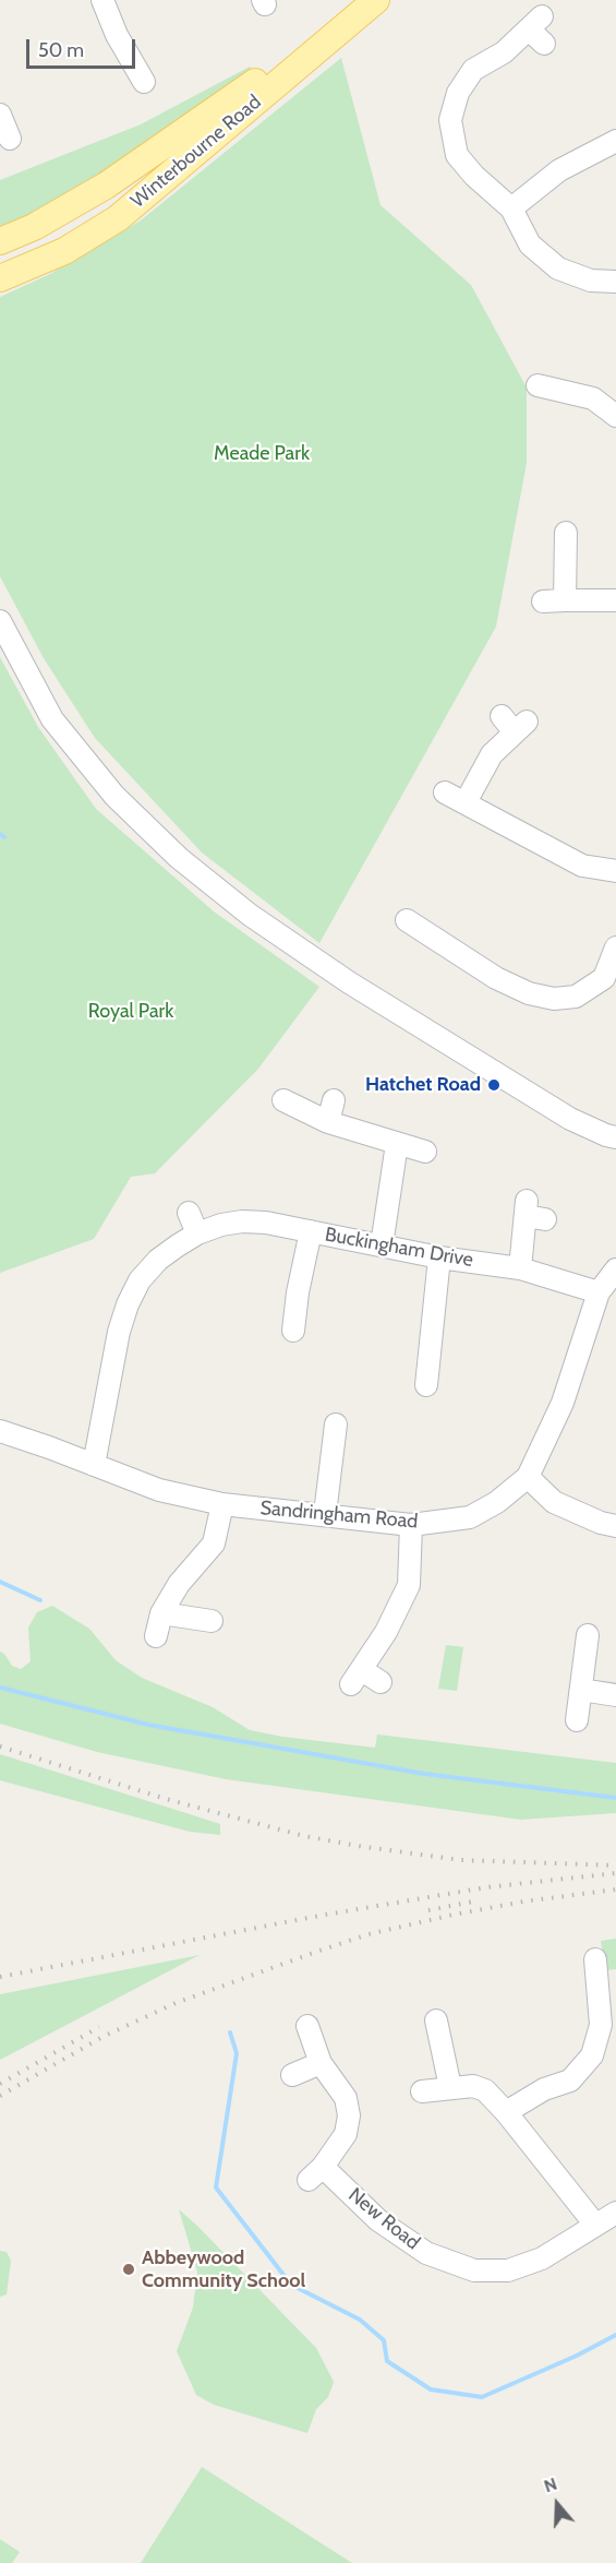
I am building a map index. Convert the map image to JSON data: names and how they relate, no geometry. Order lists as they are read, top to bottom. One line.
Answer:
{"streets":{"main road":["Winterbourne Road"],"street":["Buckingham Drive","Sandringham Road","New Road"]},"crossings":[["Buckingham Drive","Sandringham Road"]],"parks":["Meade Park","Royal Park"],"places":["Hatchet Road","Abbeywood Community School"],"scale_bar":"50 m","north":"top"}
